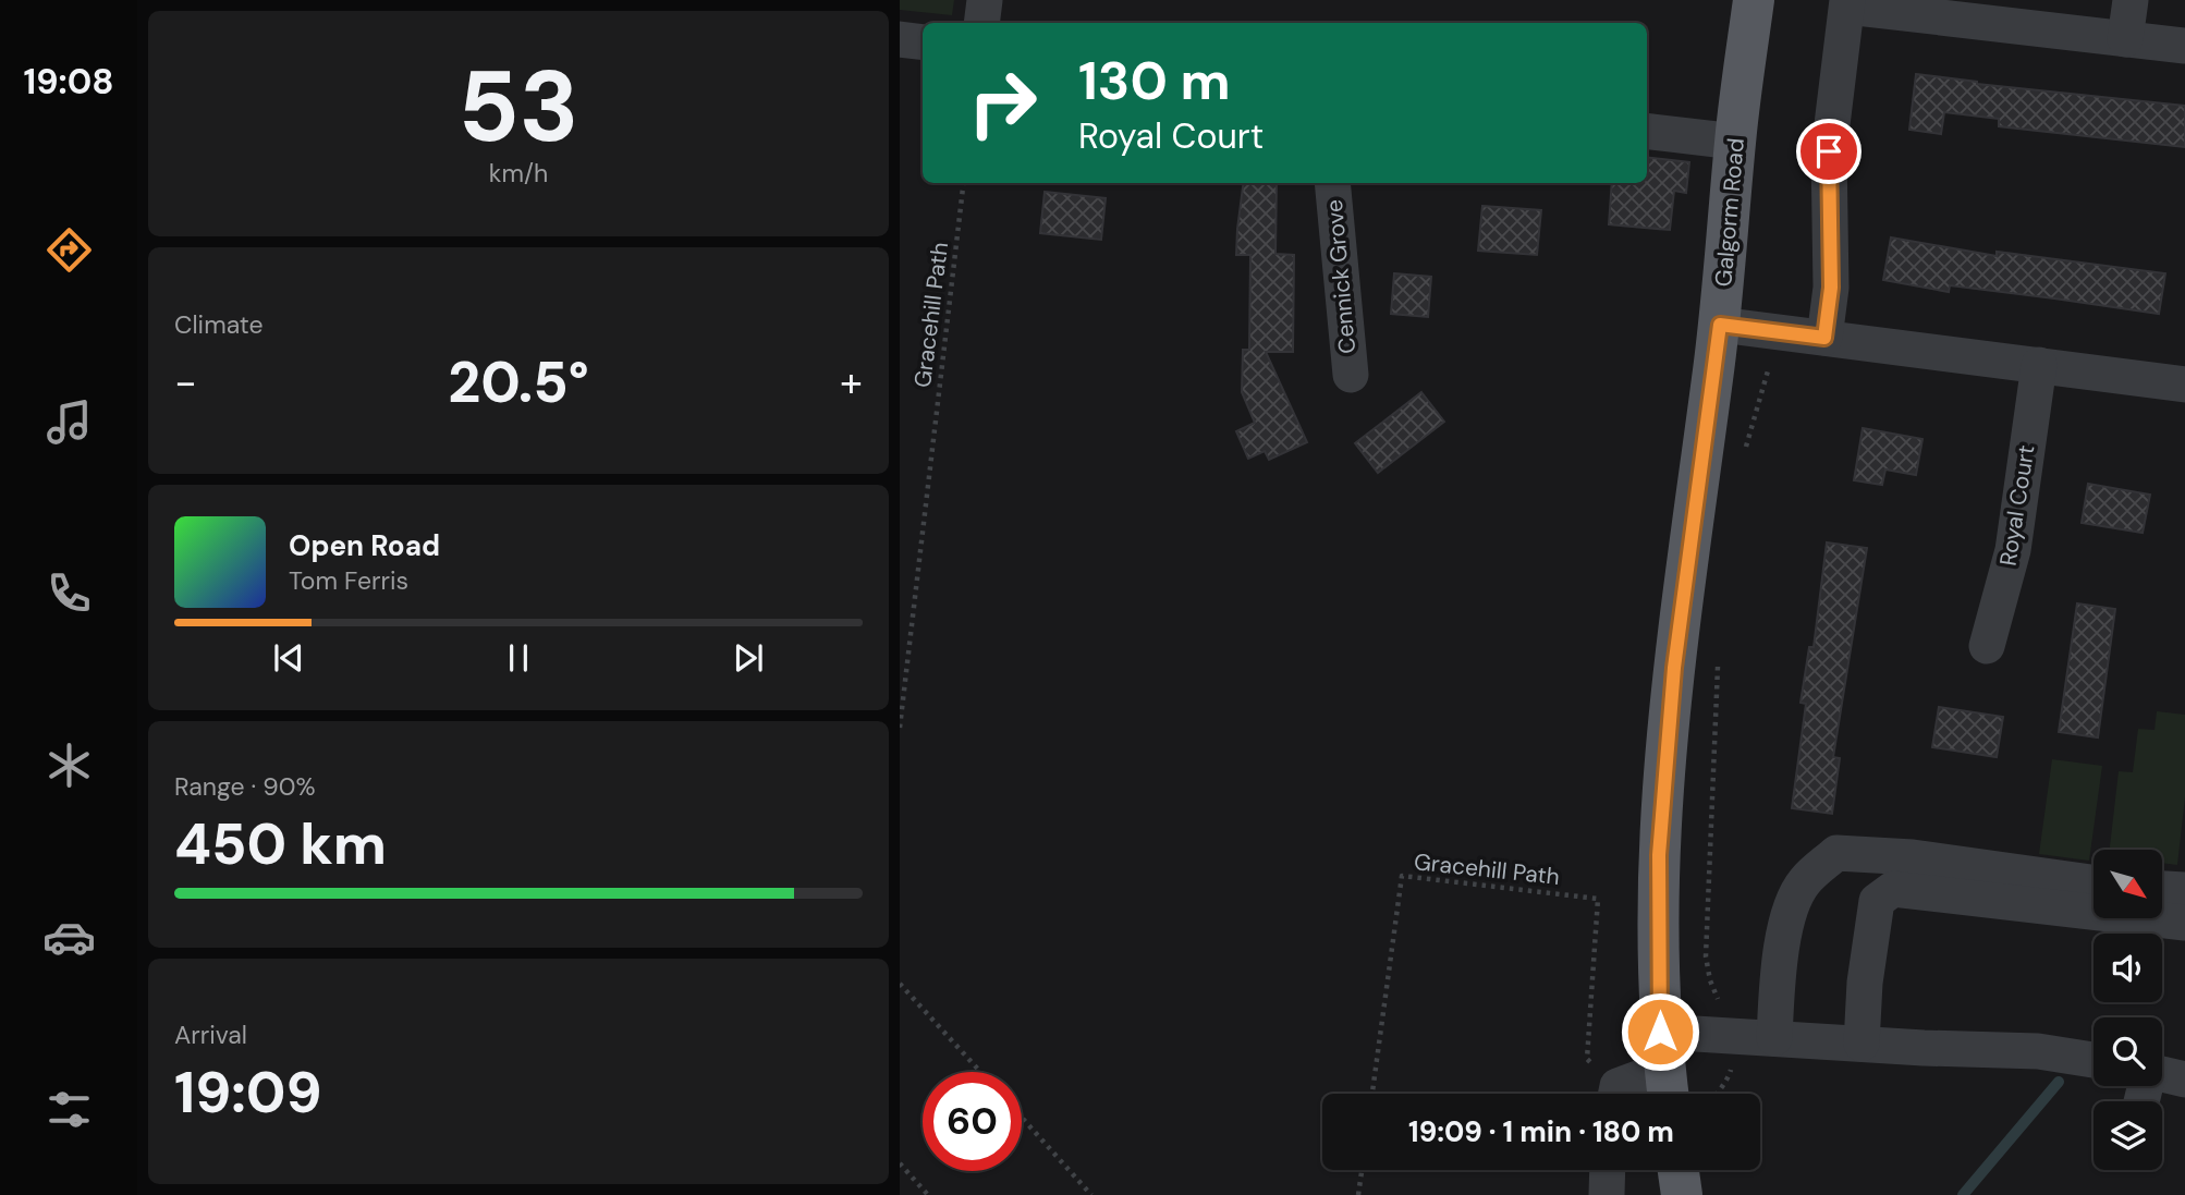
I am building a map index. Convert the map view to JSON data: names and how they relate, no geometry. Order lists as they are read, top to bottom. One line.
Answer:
{"streets":{"main road":["Galgorm Road"],"street":["Cennick Grove","Royal Court"],"path":["Gracehill Path"]},"north":"bottom right","page":{"tabs":"19:08","tile":[["53","km/h"],"Climate",["Range · 90%","450 km"],["Arrival","19:09"]],"turn":["130 m","Royal Court"],"heat":["−","20.5°","+"],"song":["Open Road","Tom Ferris"],"limit":"60","trip":"19:09 · 1 min · 180 m"}}
